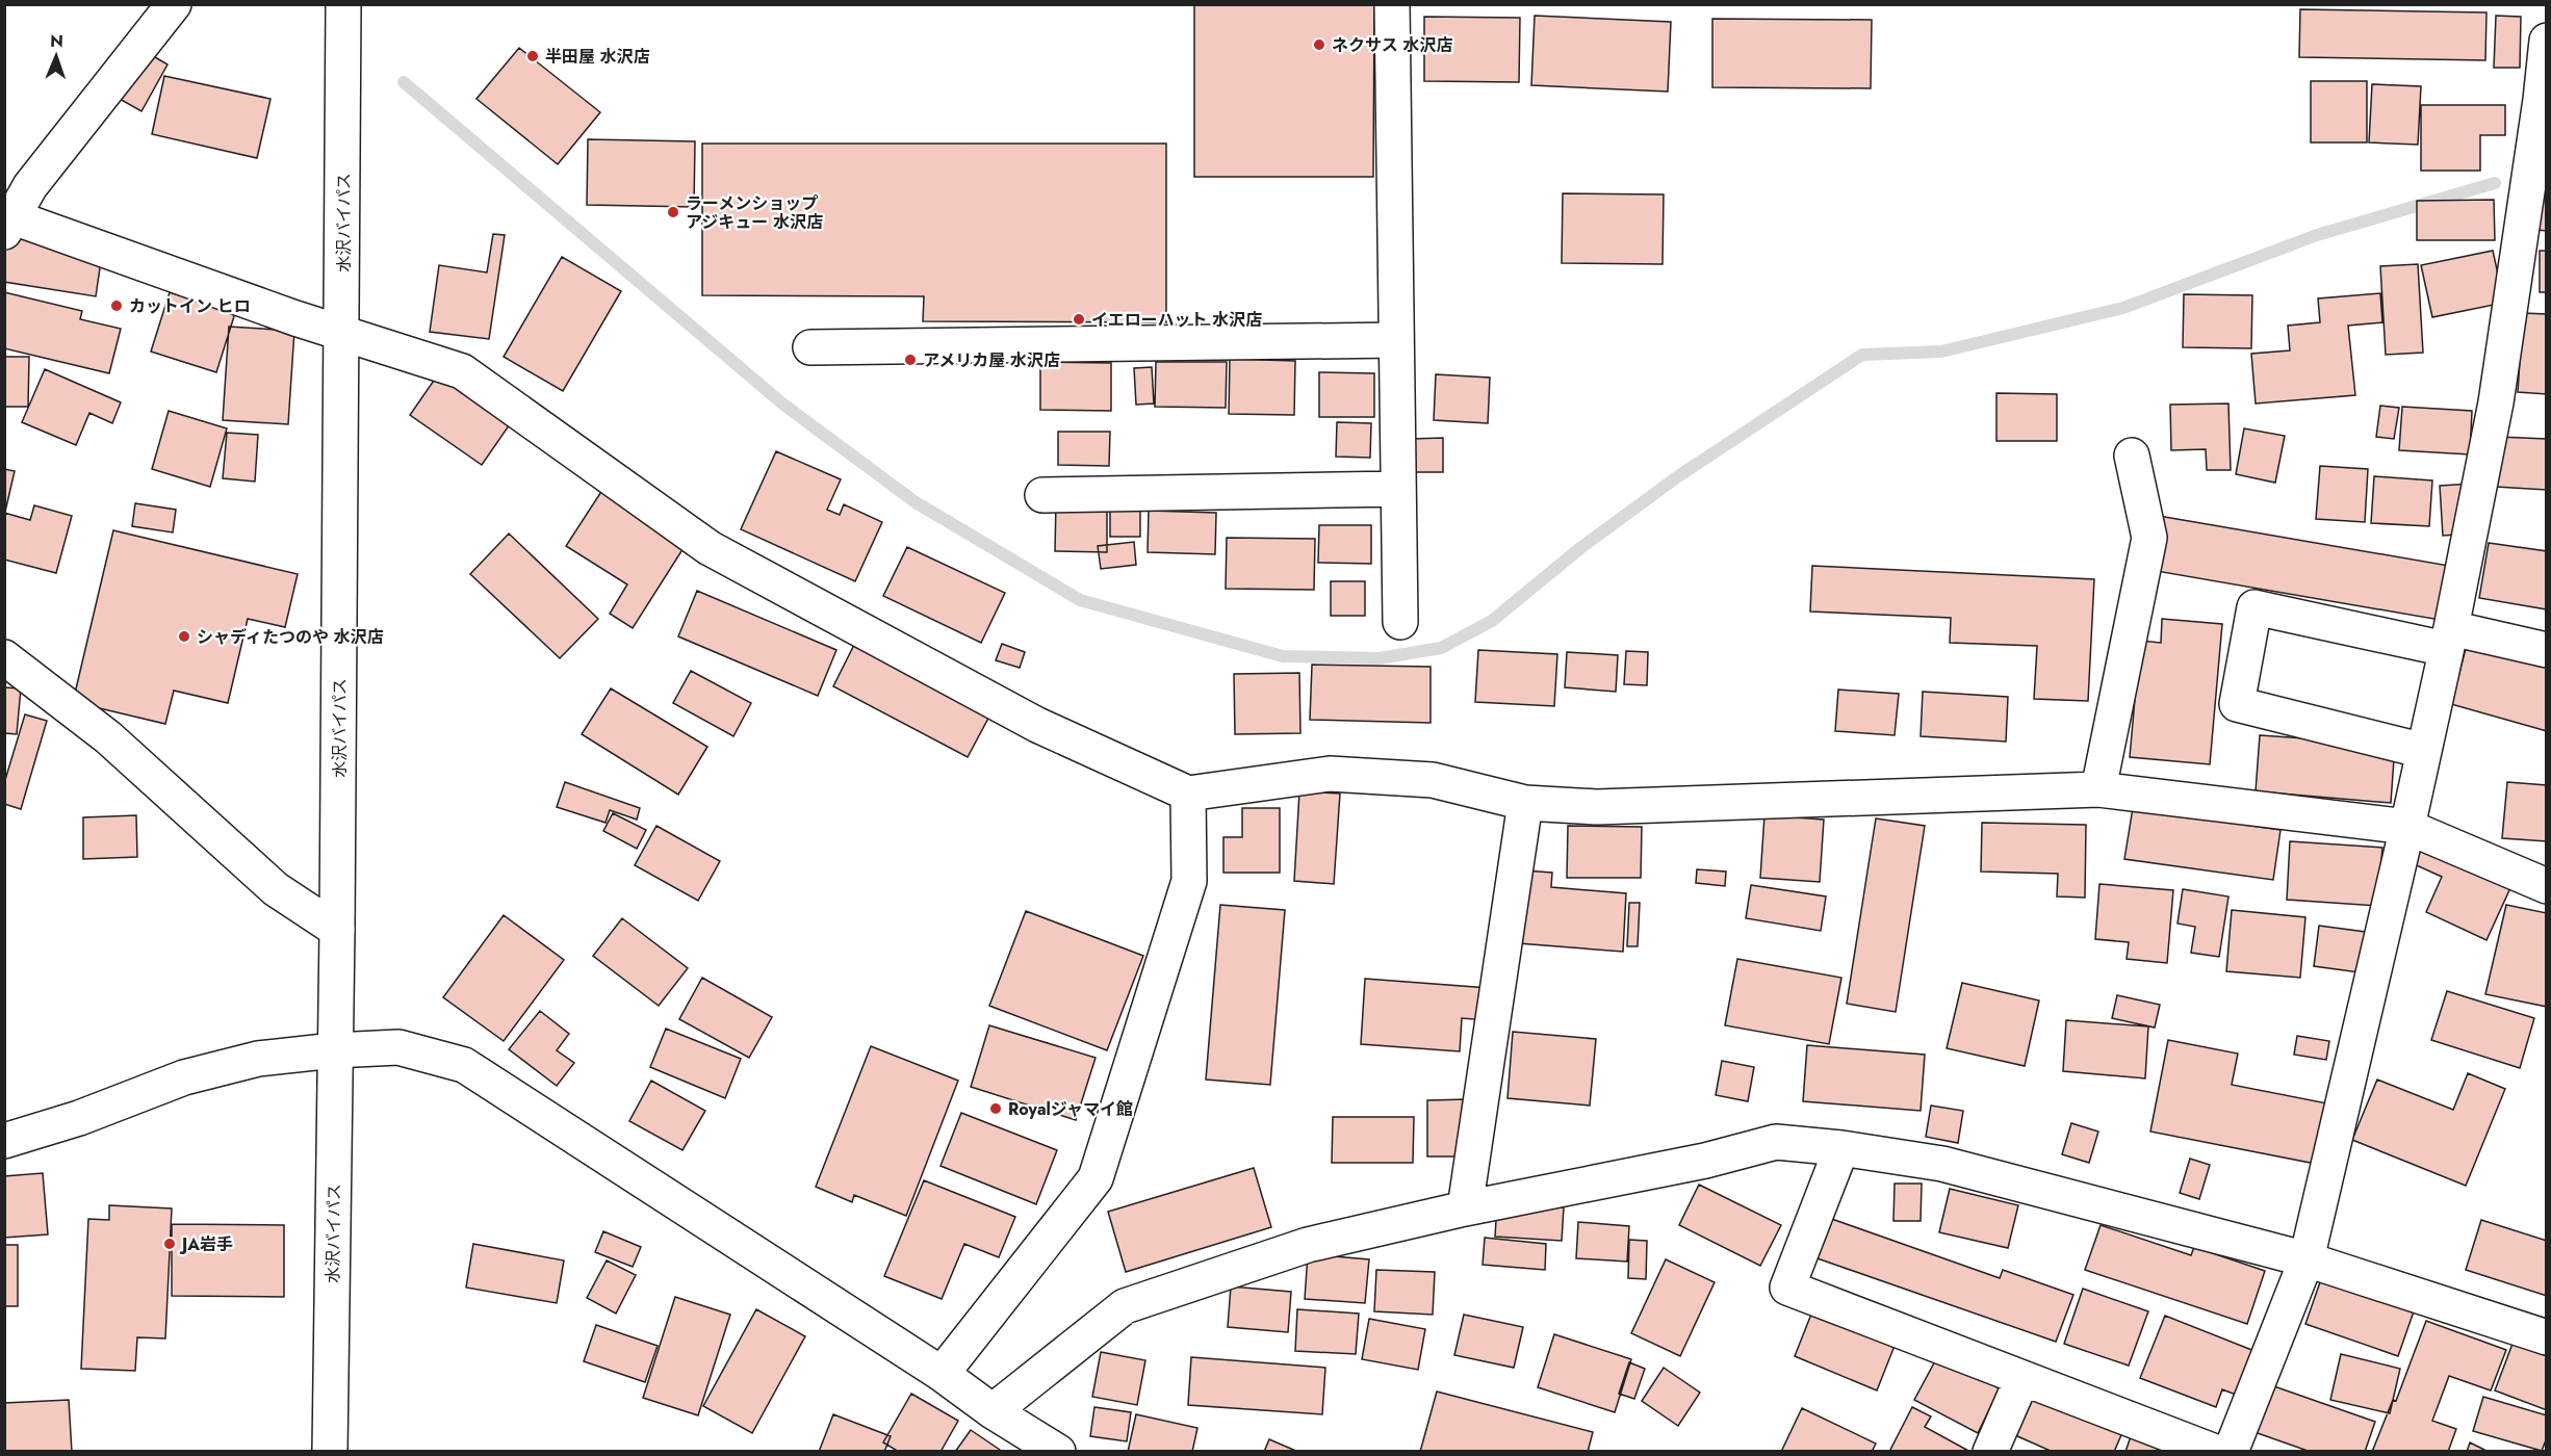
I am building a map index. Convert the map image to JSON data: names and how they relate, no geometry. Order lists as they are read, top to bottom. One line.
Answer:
{"streets":{"main road":["水沢バイパス"]},"places":["ネクサス 水沢店","半田屋 水沢店","ラーメンショップ アジキュー 水沢店","カットイン ヒロ","イエローハット 水沢店","アメリカ屋 水沢店","シャディたつのや 水沢店","Royalジャマイ館","JA岩手"],"north":"top"}
